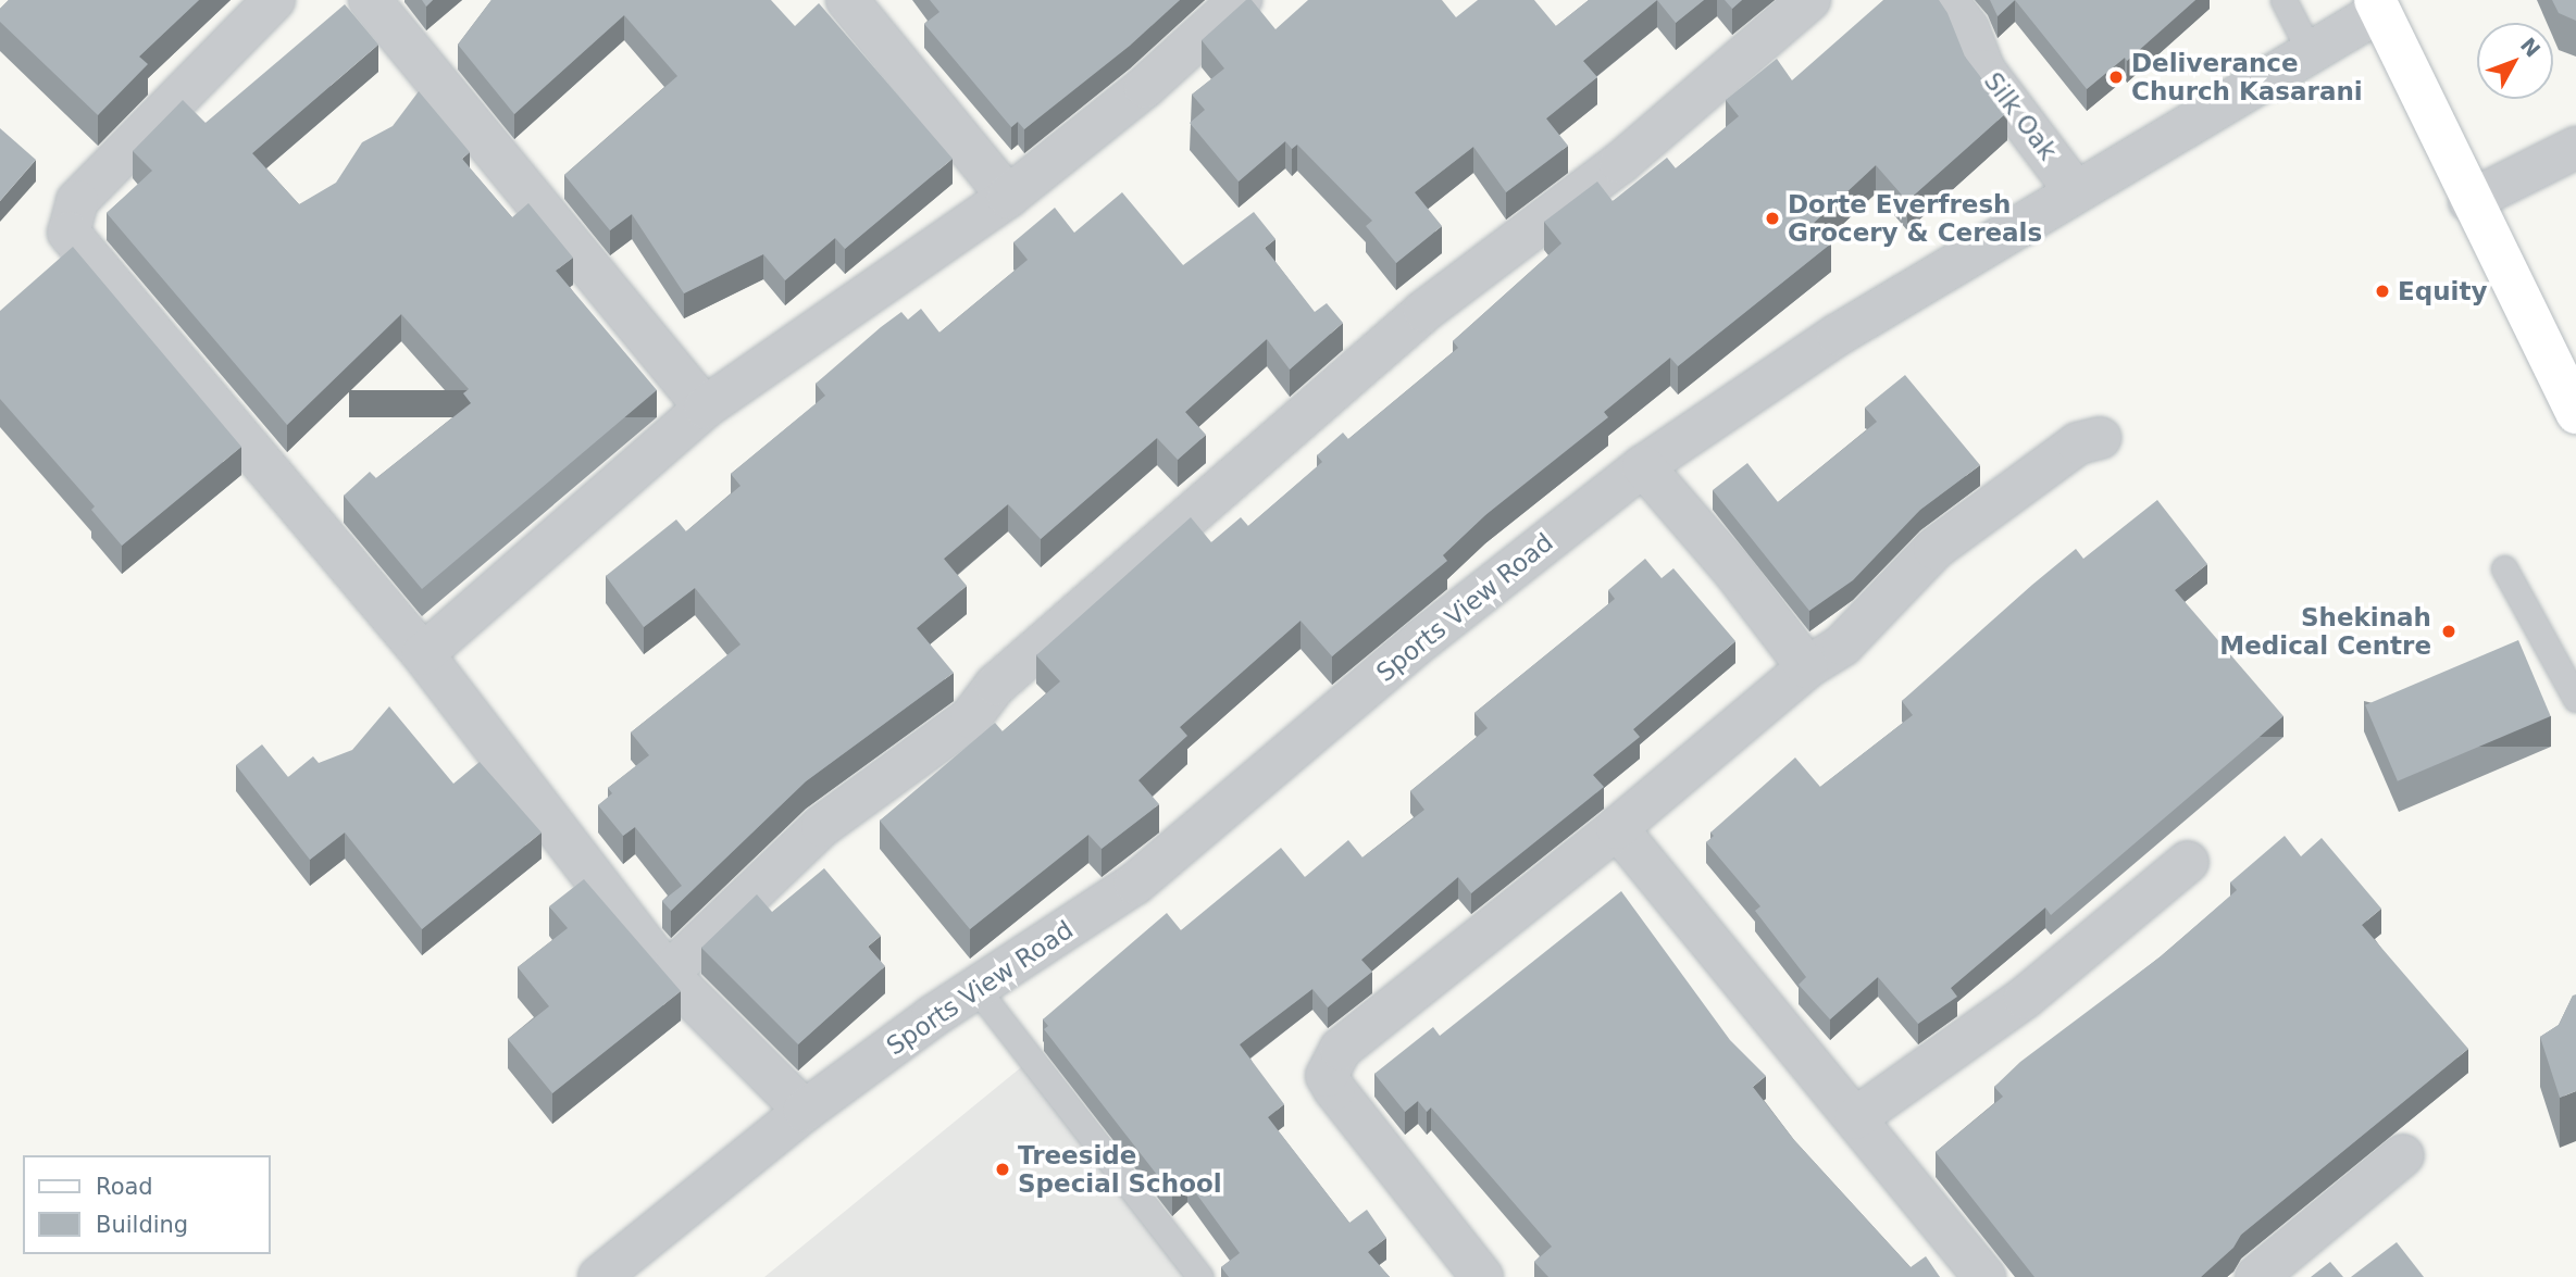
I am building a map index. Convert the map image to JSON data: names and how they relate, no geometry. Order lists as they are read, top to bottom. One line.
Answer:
{"streets":{"street":["Silk Oak","Sports View Road"]},"crossings":[["Silk Oak","Sports View Road"]],"places":["Deliverance Church Kasarani","Dorte Everfresh Grocery & Cereals","Equity","Shekinah Medical Centre","Treeside Special School"],"legend":["Road","Building"],"north":"top right"}
